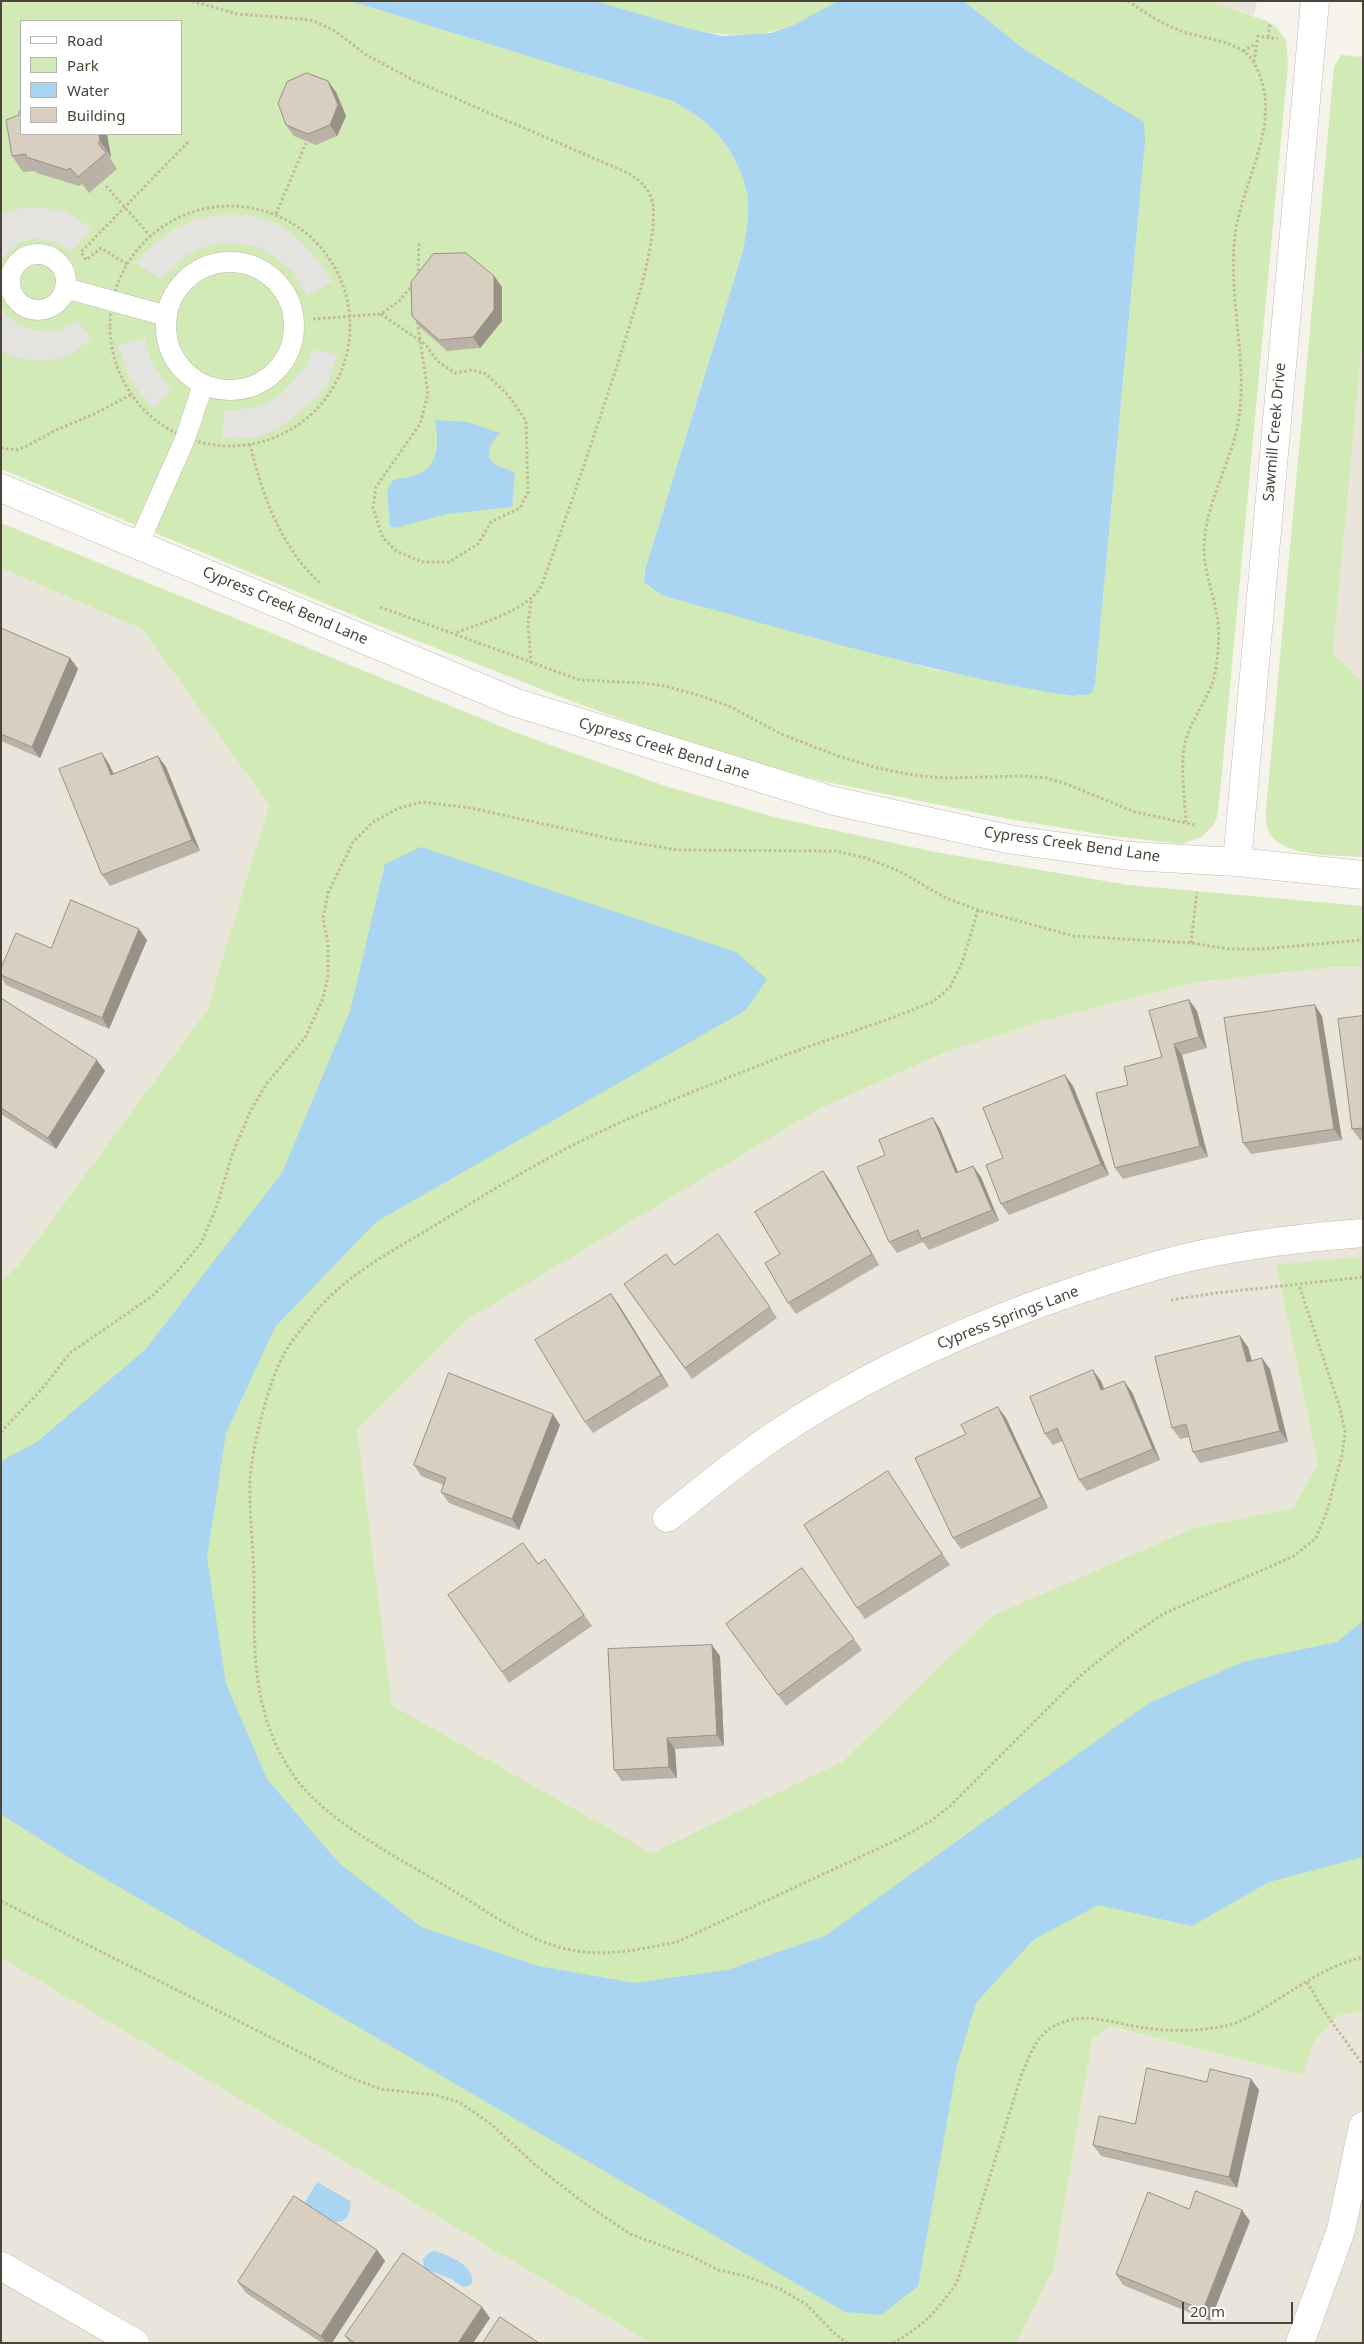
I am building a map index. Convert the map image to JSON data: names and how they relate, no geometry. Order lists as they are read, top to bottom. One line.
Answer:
{"streets":{"street":["Sawmill Creek Drive","Cypress Creek Bend Lane","Cypress Springs Lane"]},"crossings":[["Sawmill Creek Drive","Cypress Creek Bend Lane"]],"legend":["Road","Park","Water","Building"],"scale_bar":"20 m"}
